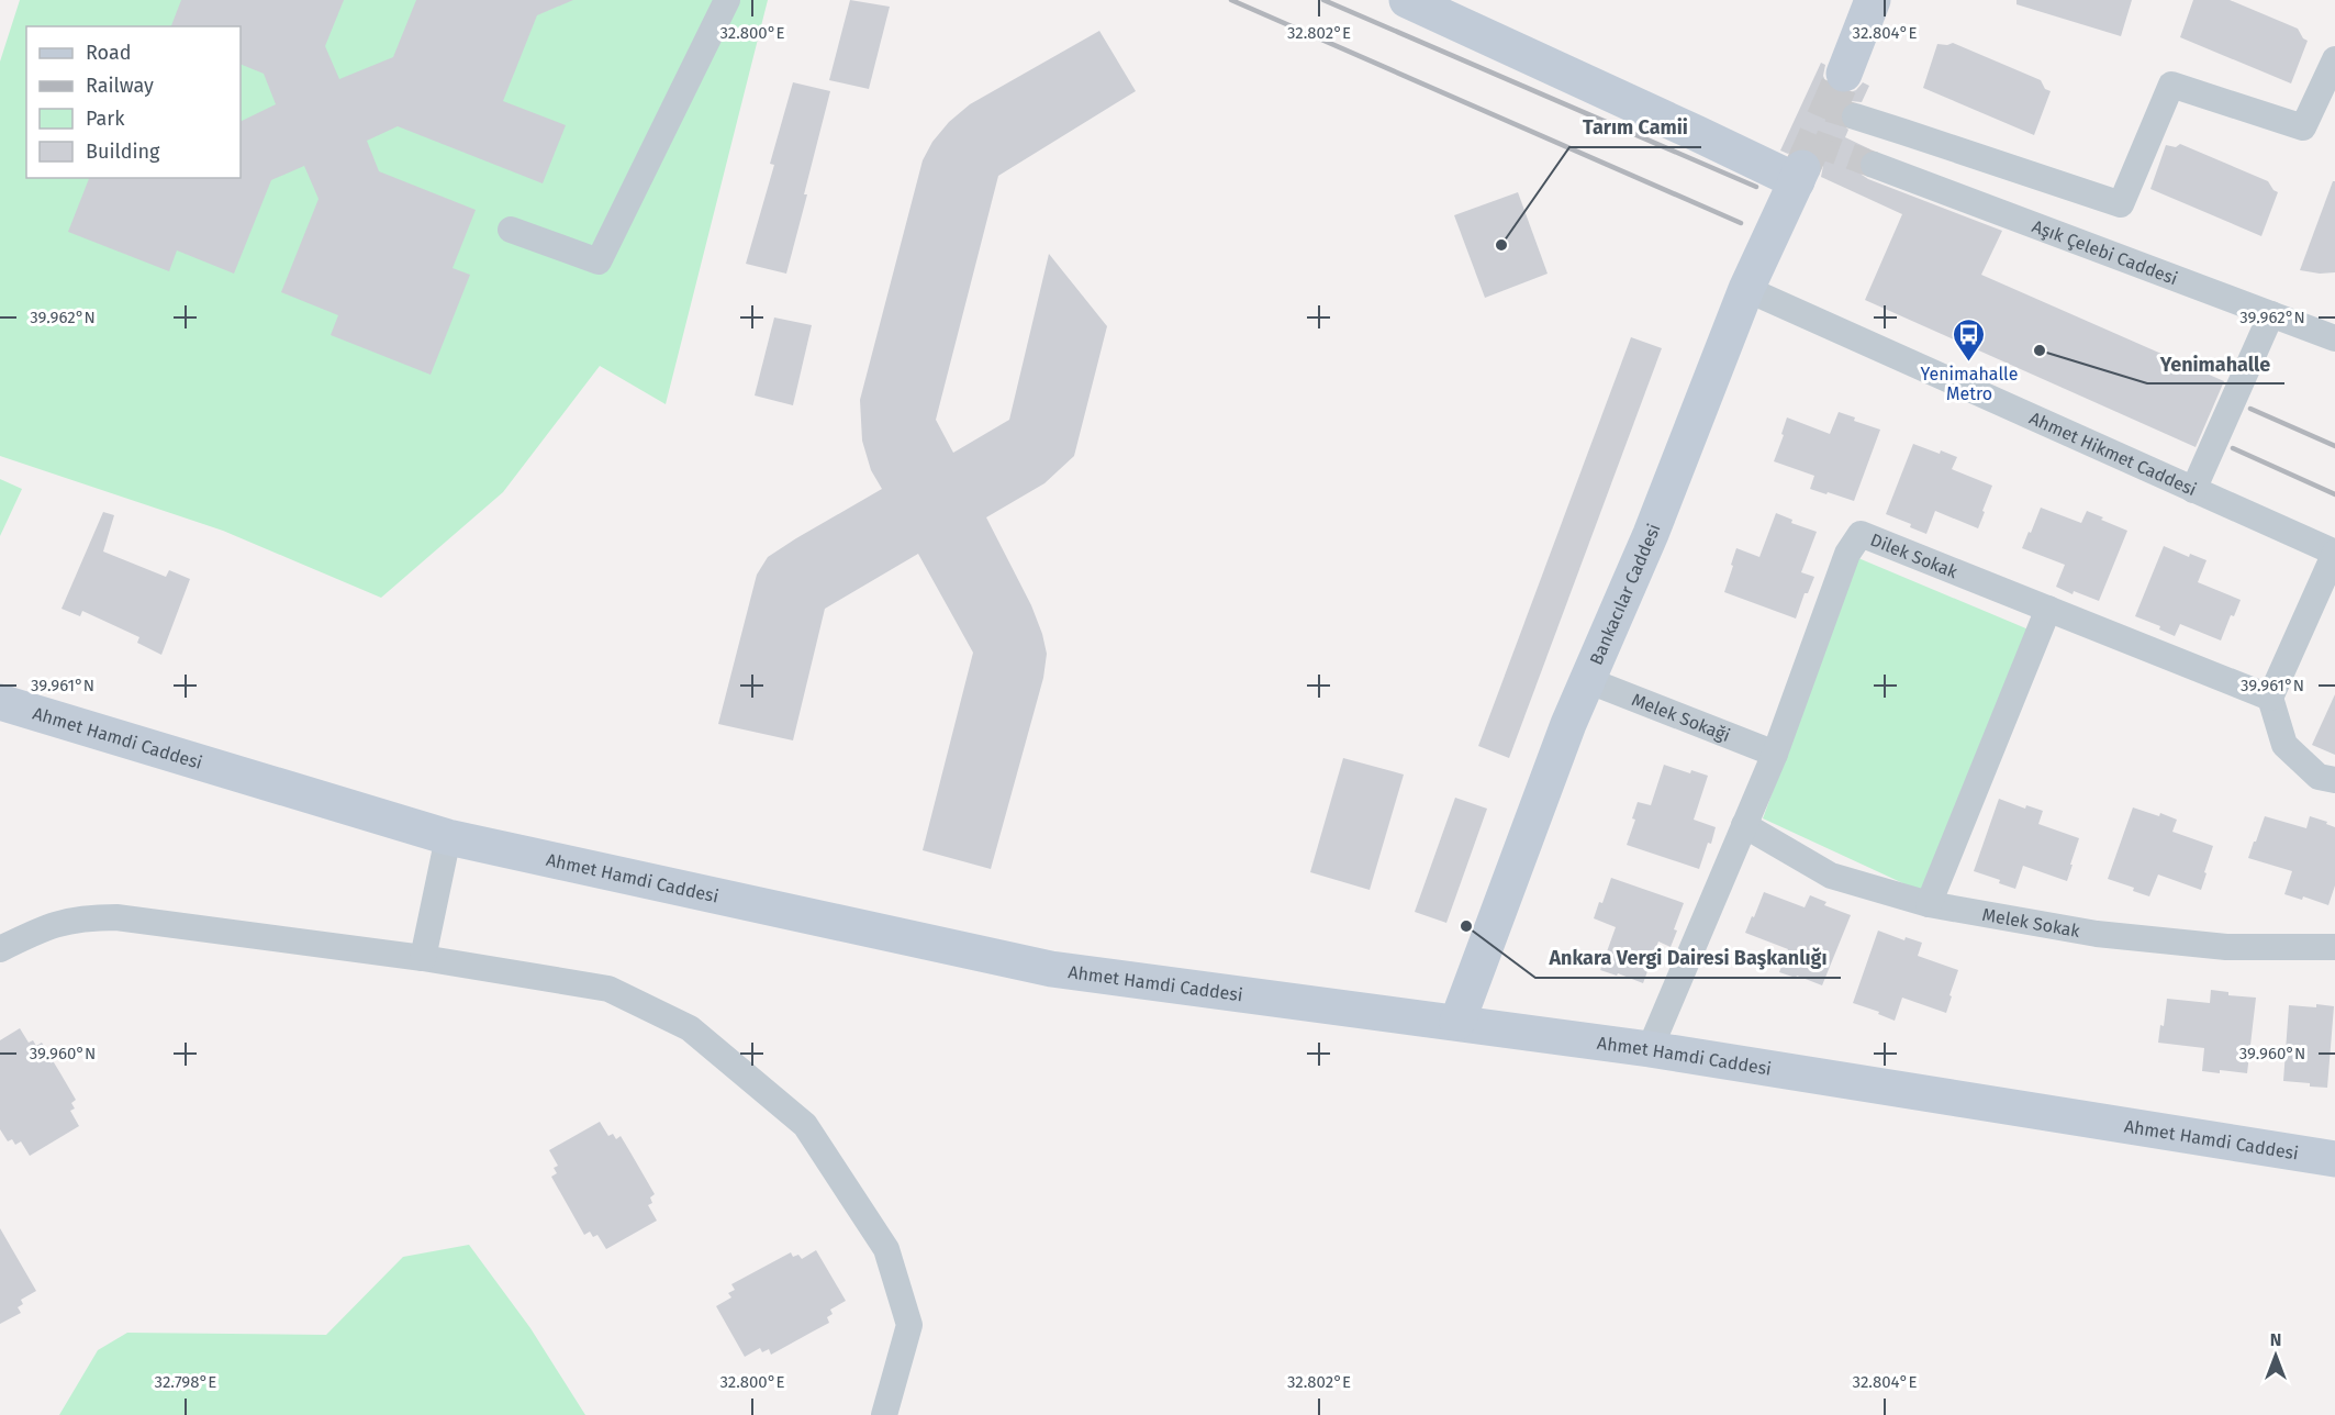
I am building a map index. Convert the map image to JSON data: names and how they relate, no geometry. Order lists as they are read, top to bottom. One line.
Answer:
{"streets":{"street":["Aşık Çelebi Caddesi","Ahmet Hikmet Caddesi","Dilek Sokak","Bankacılar Caddesi","Melek Sokaği","Ahmet Hamdi Caddesi","Melek Sokak"]},"crossings":[["Ahmet Hikmet Caddesi","Bankacılar Caddesi"],["Dilek Sokak","Melek Sokaği"],["Dilek Sokak","Ahmet Hamdi Caddesi"],["Dilek Sokak","Melek Sokak"],["Bankacılar Caddesi","Melek Sokaği"],["Bankacılar Caddesi","Ahmet Hamdi Caddesi"]],"places":{"other":["Tarım Camii","Yenimahalle","Ankara Vergi Dairesi Başkanlığı"],"bus stop":["Yenimahalle Metro"]},"legend":["Road","Railway","Park","Building"],"north":"top","coordinates":["32.800°E","32.802°E","32.804°E","39.962°N","39.961°N","39.960°N","32.798°E"]}
